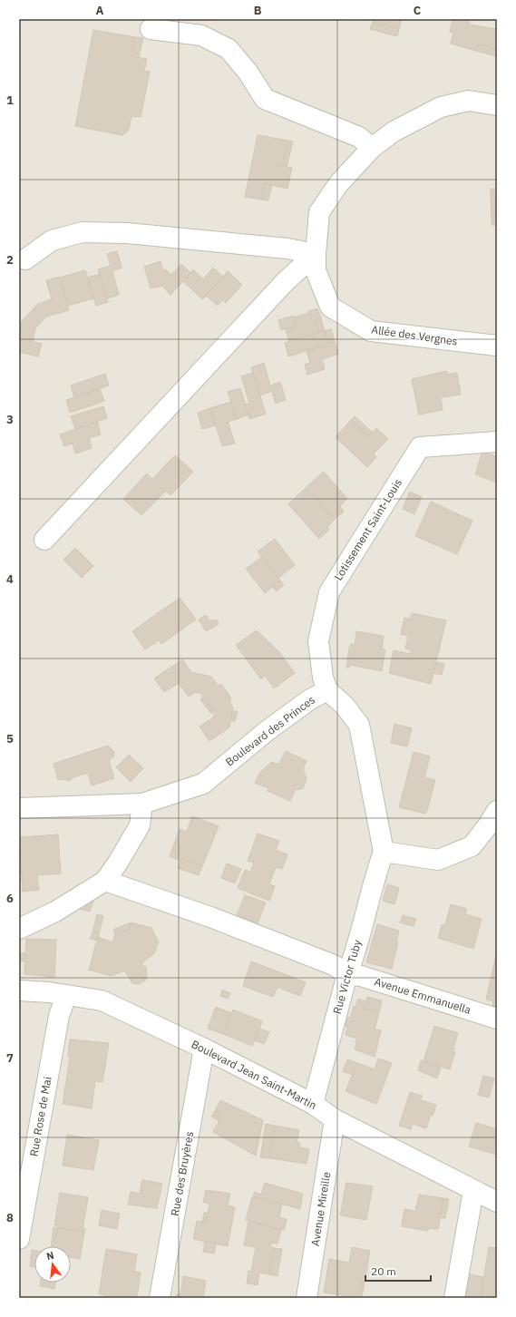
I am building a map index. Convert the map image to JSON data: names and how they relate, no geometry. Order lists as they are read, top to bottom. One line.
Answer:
{"streets":{"street":["Allée des Vergnes","Lotissement Saint-Louis","Boulevard des Princes","Rue Victor Tuby","Avenue Emmanuella","Boulevard Jean Saint-Martin","Rue Rose de Mai","Rue des Bruyères","Avenue Mireille"]},"crossings":[["Lotissement Saint-Louis","Boulevard des Princes"],["Boulevard des Princes","Rue Victor Tuby"],["Rue Victor Tuby","Avenue Emmanuella"],["Rue Victor Tuby","Boulevard Jean Saint-Martin"],["Boulevard Jean Saint-Martin","Rue Rose de Mai"],["Boulevard Jean Saint-Martin","Rue des Bruyères"],["Boulevard Jean Saint-Martin","Avenue Mireille"]],"scale_bar":"20 m","north":"top","grid":{"columns":["A","B","C"],"rows":["1","2","3","4","5","6","7","8"]}}
